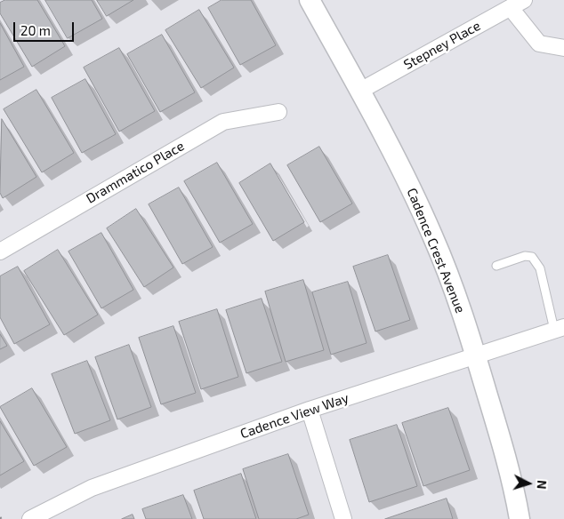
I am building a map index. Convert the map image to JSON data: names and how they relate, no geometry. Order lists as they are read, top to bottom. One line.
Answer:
{"streets":{"street":["Stepney Place","Drammatico Place","Cadence Crest Avenue","Cadence View Way"]},"crossings":[["Stepney Place","Cadence Crest Avenue"],["Cadence Crest Avenue","Cadence View Way"]],"scale_bar":"20 m","north":"right"}
